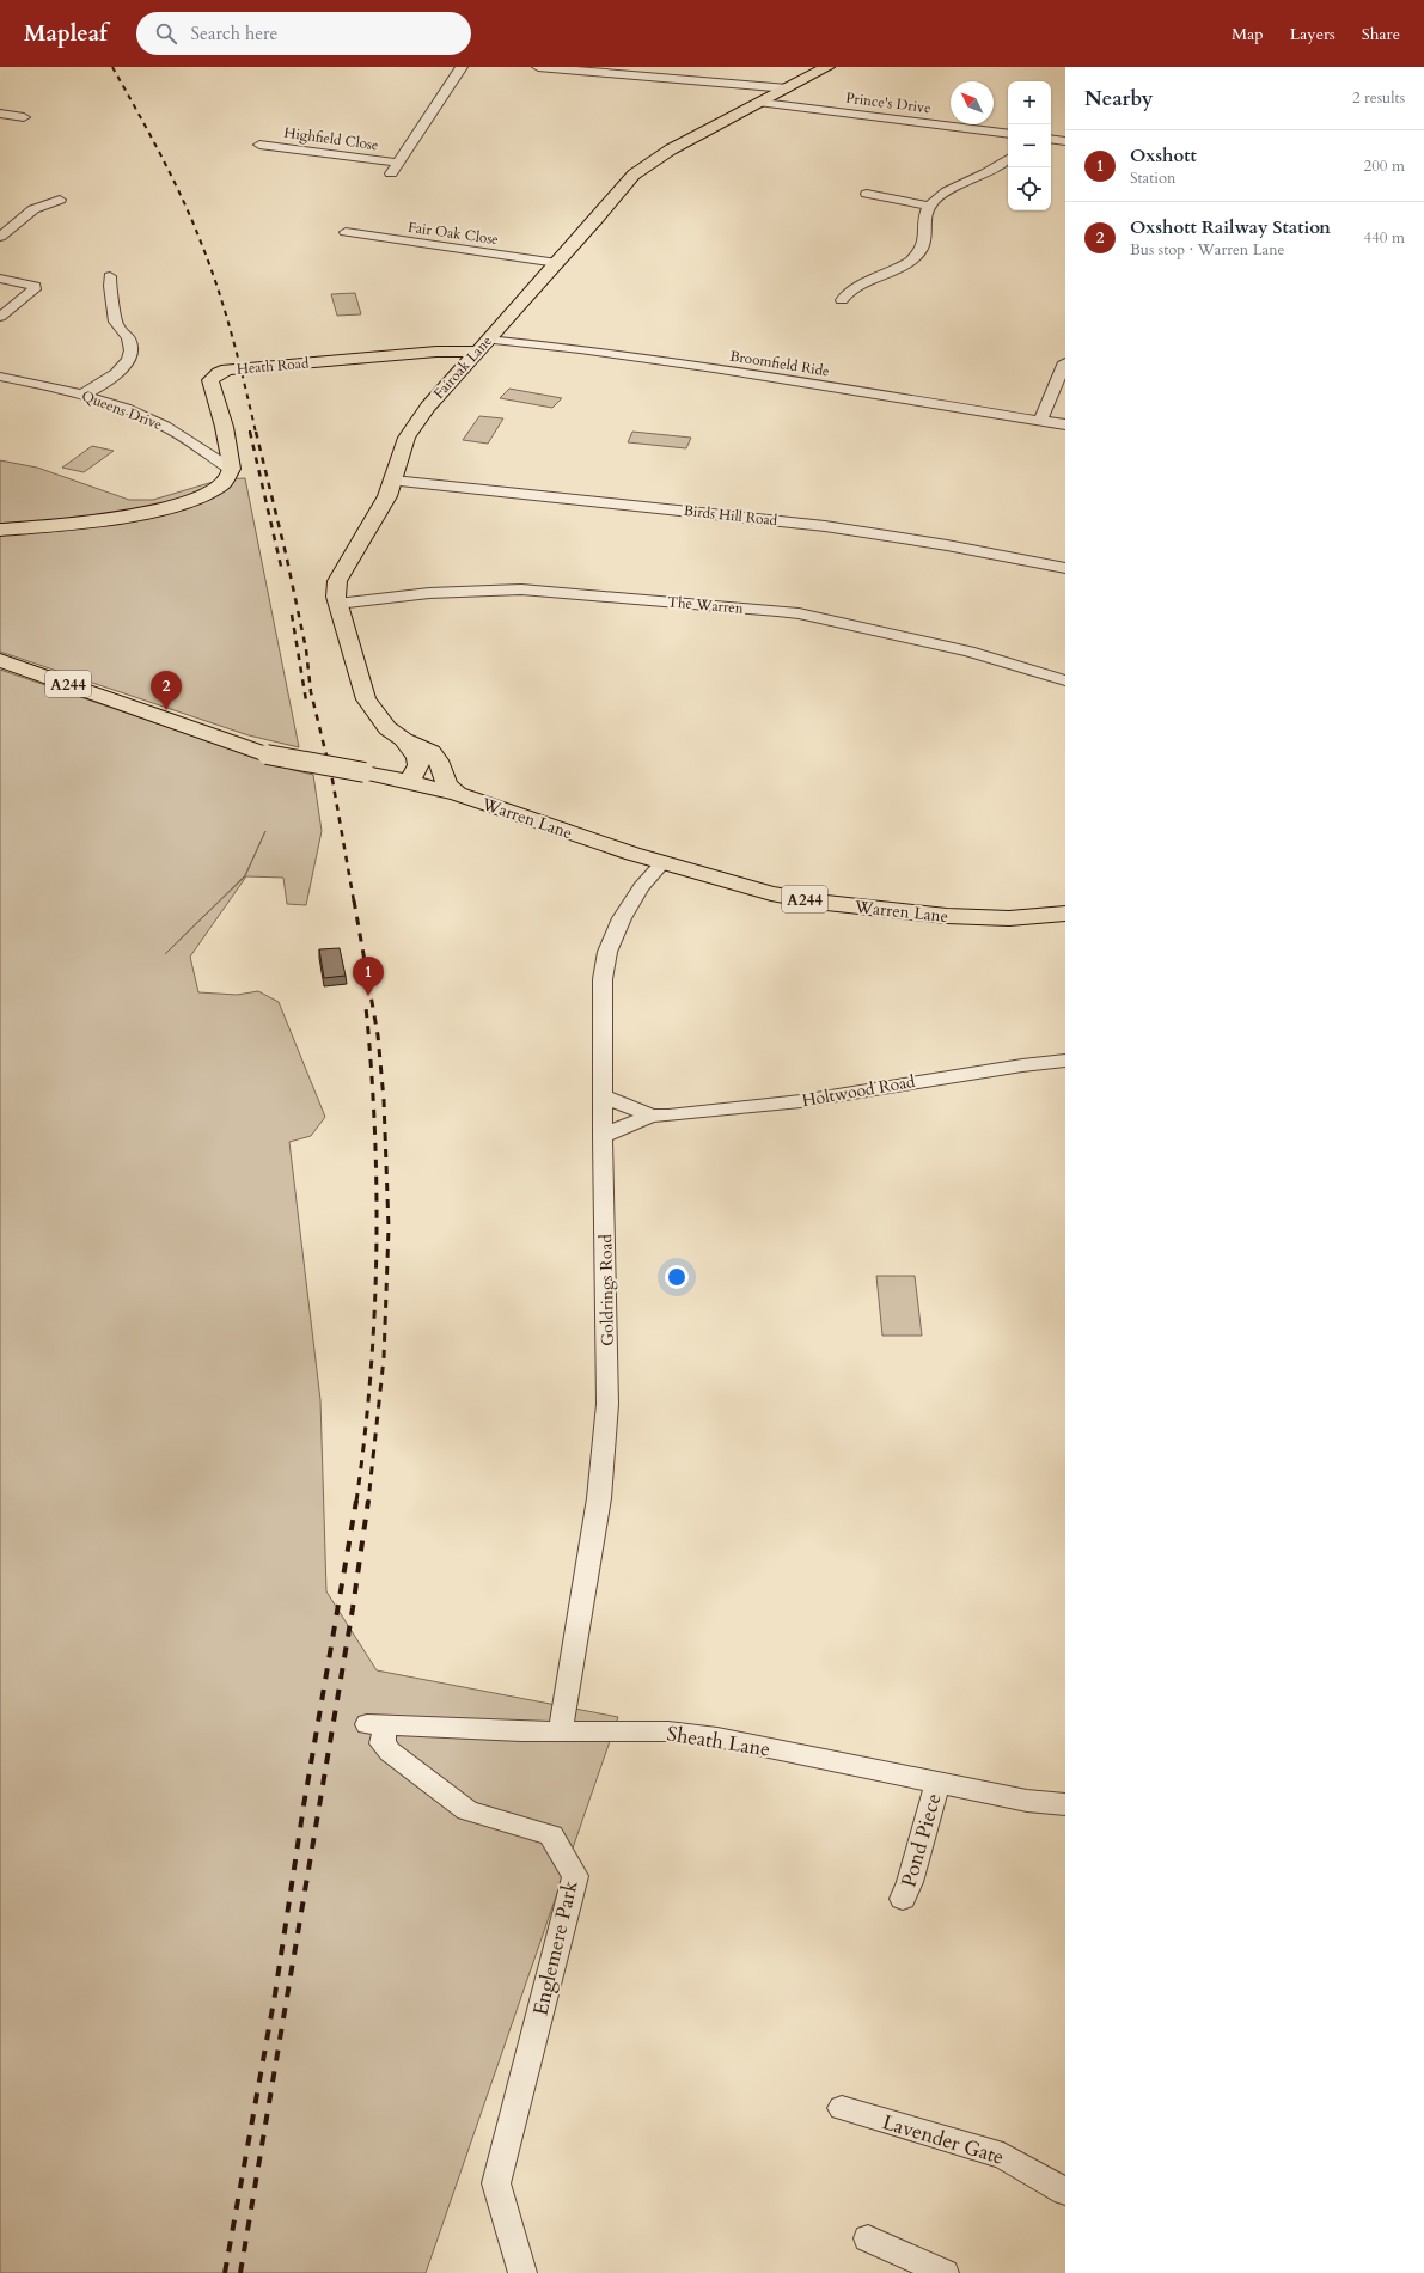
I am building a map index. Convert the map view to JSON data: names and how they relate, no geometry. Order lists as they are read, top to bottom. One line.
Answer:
{"streets":{"main road":["Heath Road","Fairoak Lane","A244","Warren Lane"],"street":["Prince's Drive","Highfield Close","Fair Oak Close","Broomfield Ride","Queens Drive","Birds Hill Road","The Warren","Holtwood Road","Goldrings Road","Sheath Lane","Pond Piece","Englemere Park","Lavender Gate"]},"crossings":[["Prince's Drive","Fairoak Lane"],["Fair Oak Close","Fairoak Lane"],["Broomfield Ride","Heath Road"],["Broomfield Ride","Fairoak Lane"],["Heath Road","Fairoak Lane"],["Heath Road","Queens Drive"],["Fairoak Lane","Birds Hill Road"],["Fairoak Lane","The Warren"],["Fairoak Lane","Warren Lane"],["Warren Lane","Goldrings Road"],["Holtwood Road","Goldrings Road"],["Goldrings Road","Sheath Lane"],["Sheath Lane","Pond Piece"],["Sheath Lane","Englemere Park"]],"north":"top left","page":{"header":"Mapleaf","search":"Search here","nav":["Map","Layers","Share"],"heading":["Nearby","2 results"],"map_buttons":["+","−"],"list":[{"mark":"1","name":"Oxshott","note":"Station","value":"200 m"},{"mark":"2","name":"Oxshott Railway Station","note":"Bus stop · Warren Lane","value":"440 m"}],"pins":["2","1"]}}
